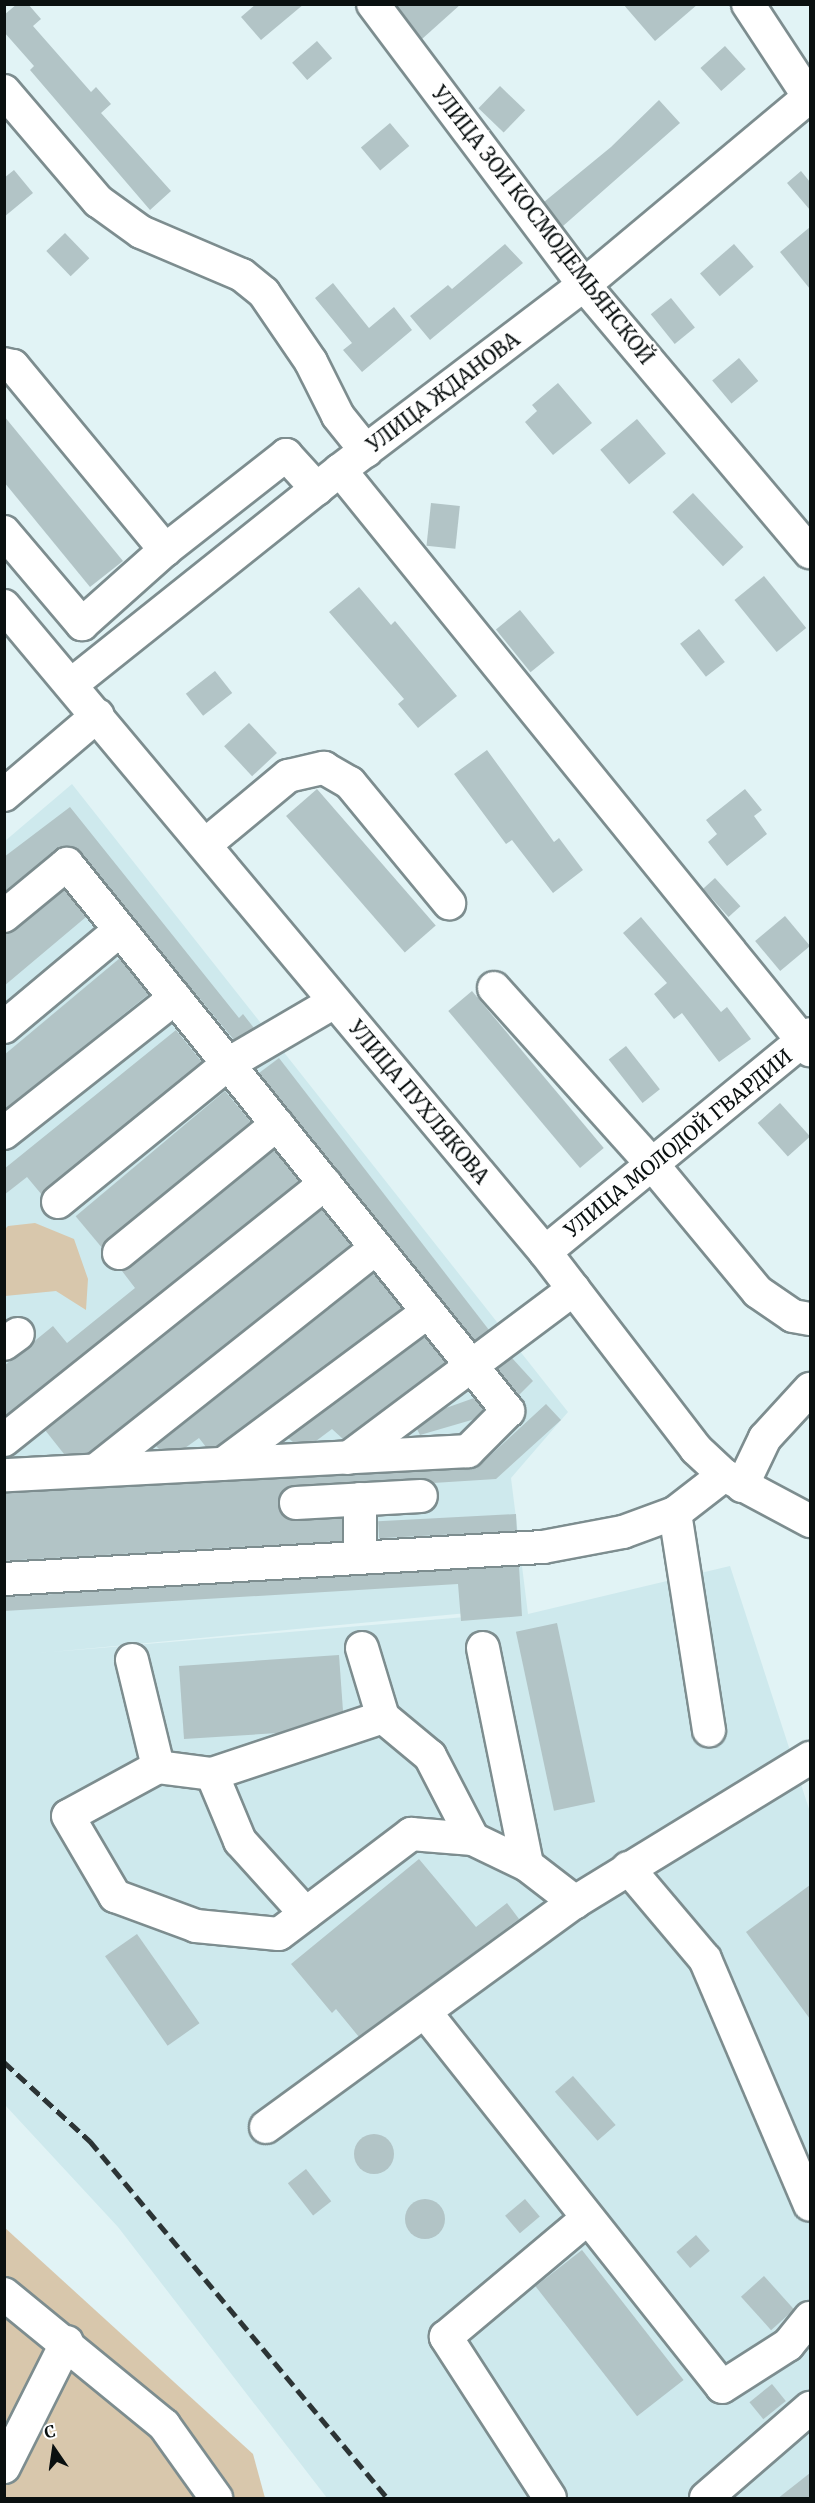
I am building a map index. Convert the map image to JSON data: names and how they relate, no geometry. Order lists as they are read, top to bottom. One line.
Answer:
{"streets":{"street":["УЛИЦА ЗОИ КОСМОДЕМЬЯНСКОЙ","УЛИЦА ЖДАНОВА","УЛИЦА ПУХЛЯКОВА","УЛИЦА МОЛОДОЙ ГВАРДИИ"]},"crossings":[["УЛИЦА ЗОИ КОСМОДЕМЬЯНСКОЙ","УЛИЦА ЖДАНОВА"],["УЛИЦА ЖДАНОВА","УЛИЦА ПУХЛЯКОВА"],["УЛИЦА ПУХЛЯКОВА","УЛИЦА МОЛОДОЙ ГВАРДИИ"]],"north":"top"}
